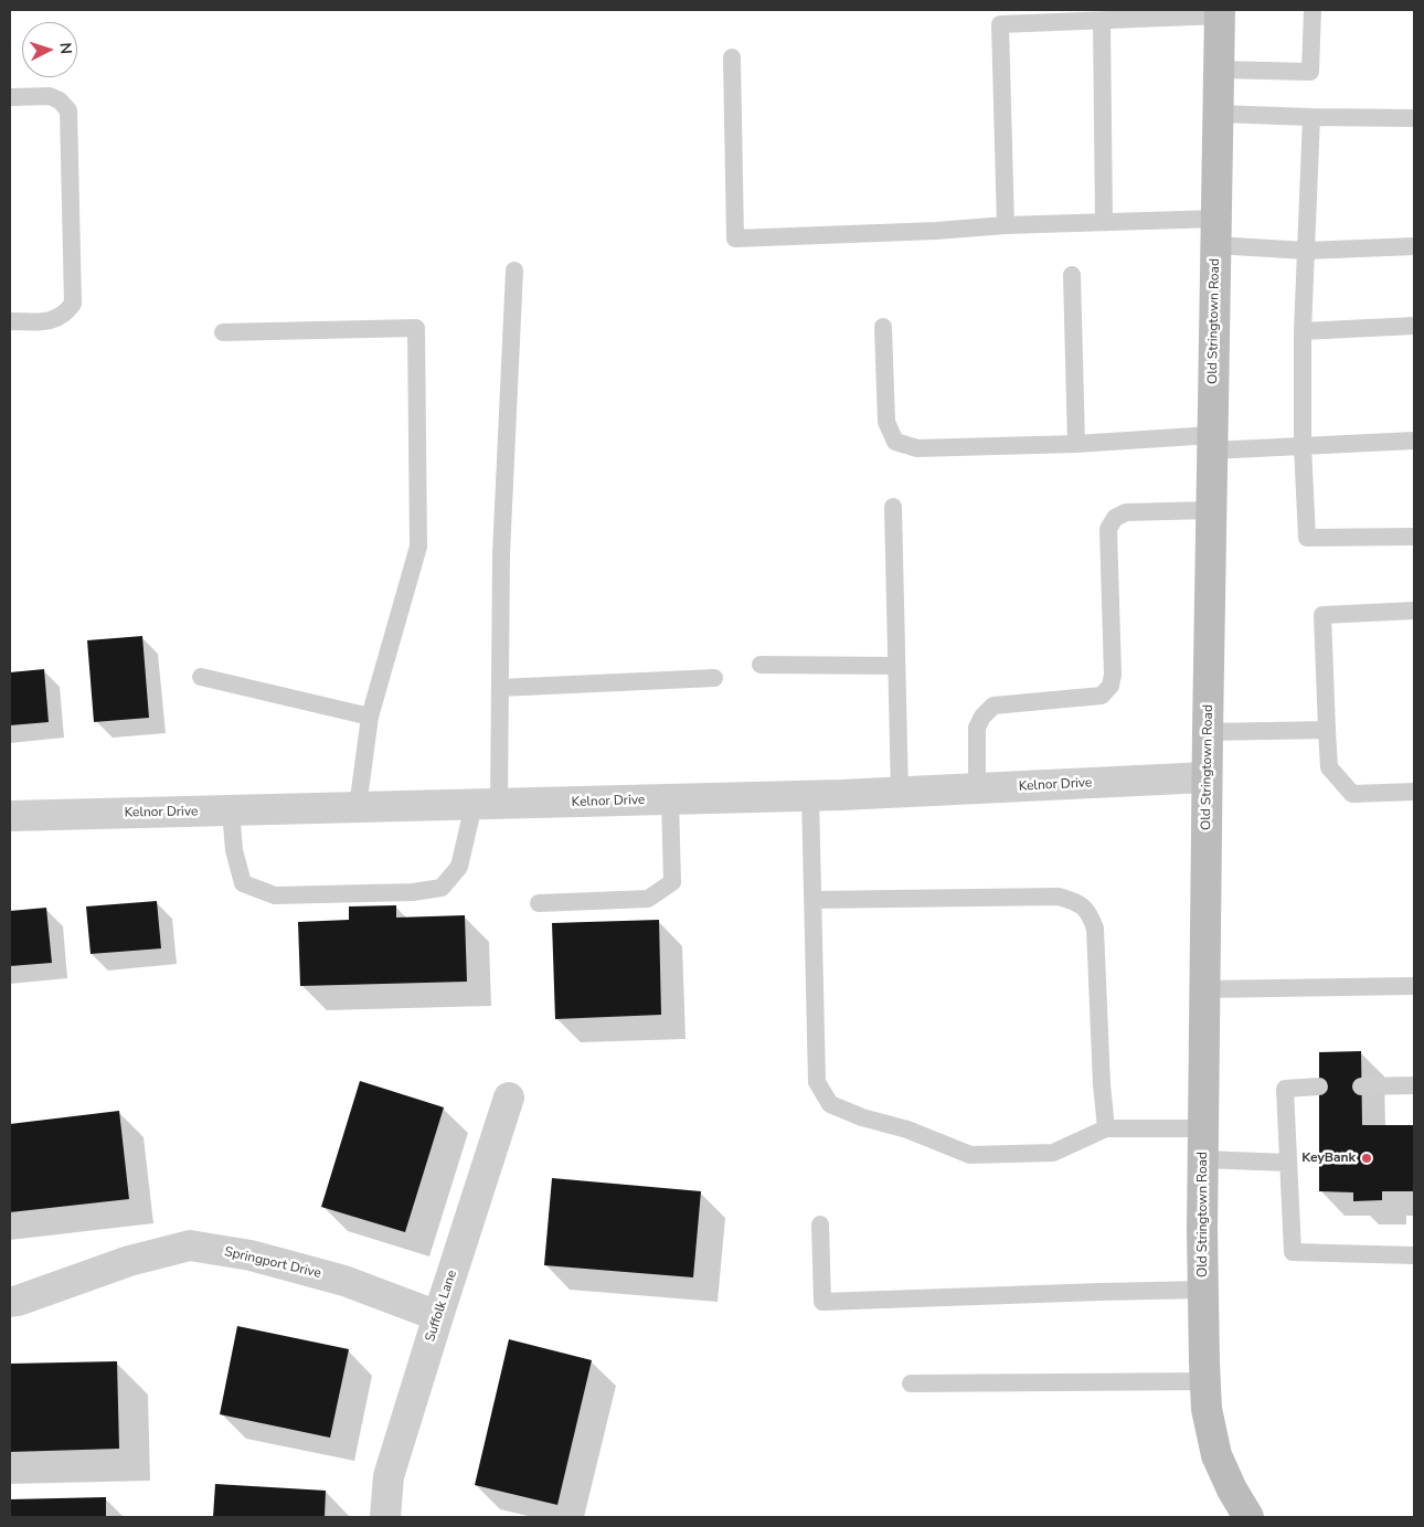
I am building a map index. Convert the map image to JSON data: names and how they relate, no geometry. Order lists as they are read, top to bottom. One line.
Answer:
{"streets":{"street":["Old Stringtown Road","Kelnor Drive","Springport Drive","Suffolk Lane"]},"crossings":[["Old Stringtown Road","Kelnor Drive"],["Springport Drive","Suffolk Lane"]],"places":["KeyBank"],"north":"right"}
